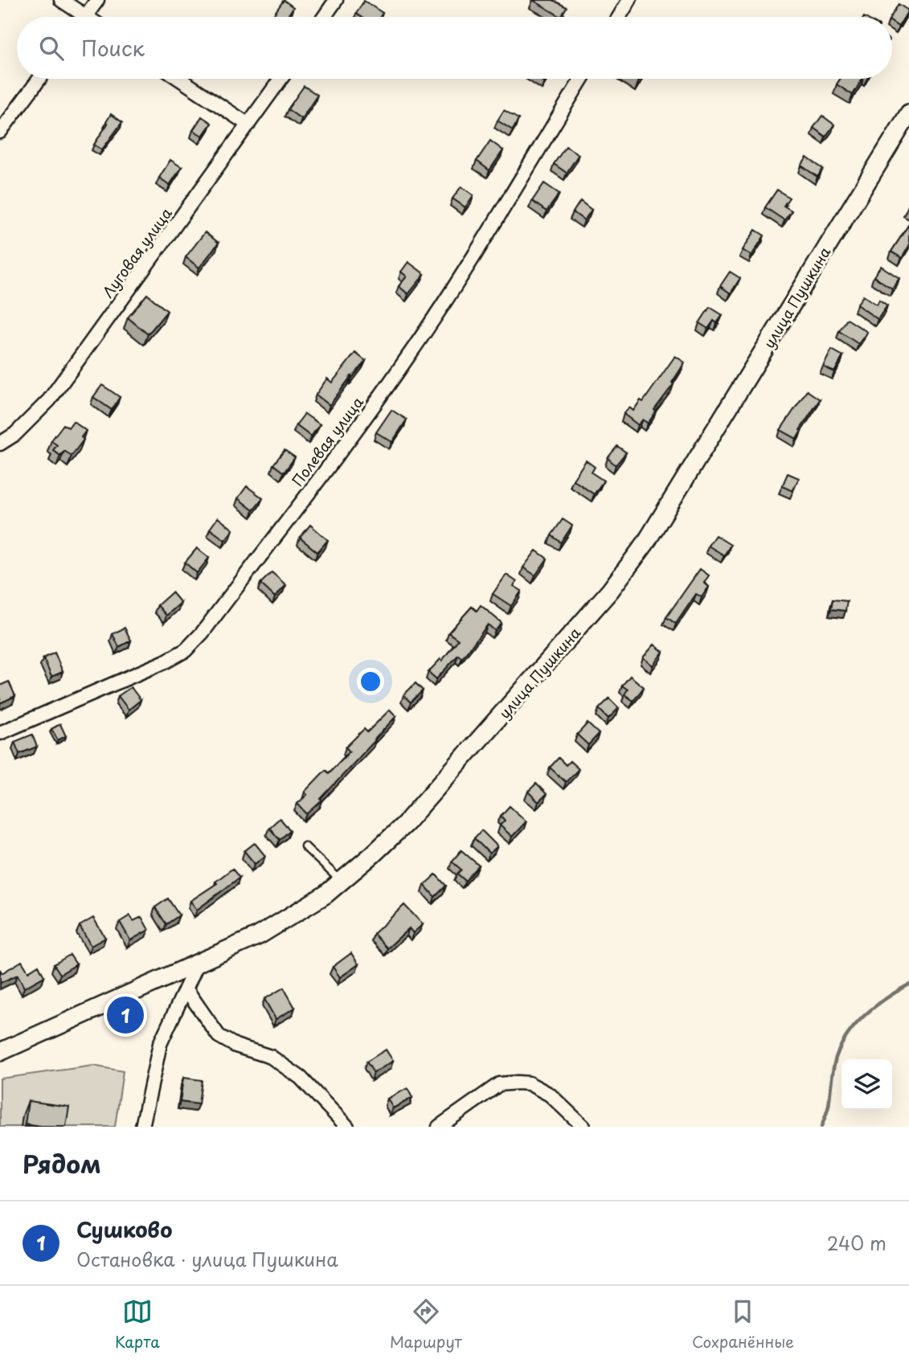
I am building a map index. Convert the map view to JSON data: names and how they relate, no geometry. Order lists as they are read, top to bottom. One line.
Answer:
{"streets":{"main road":["улица Пушкина"],"street":["Луговая улица","Полевая улица"]},"page":{"search":"Поиск","pins":"1","heading":"Рядом","list":[{"mark":"1","name":"Сушково","note":"Остановка · улица Пушкина","value":"240 m"}],"nav":["Карта","Маршрут","Сохранённые"]}}
